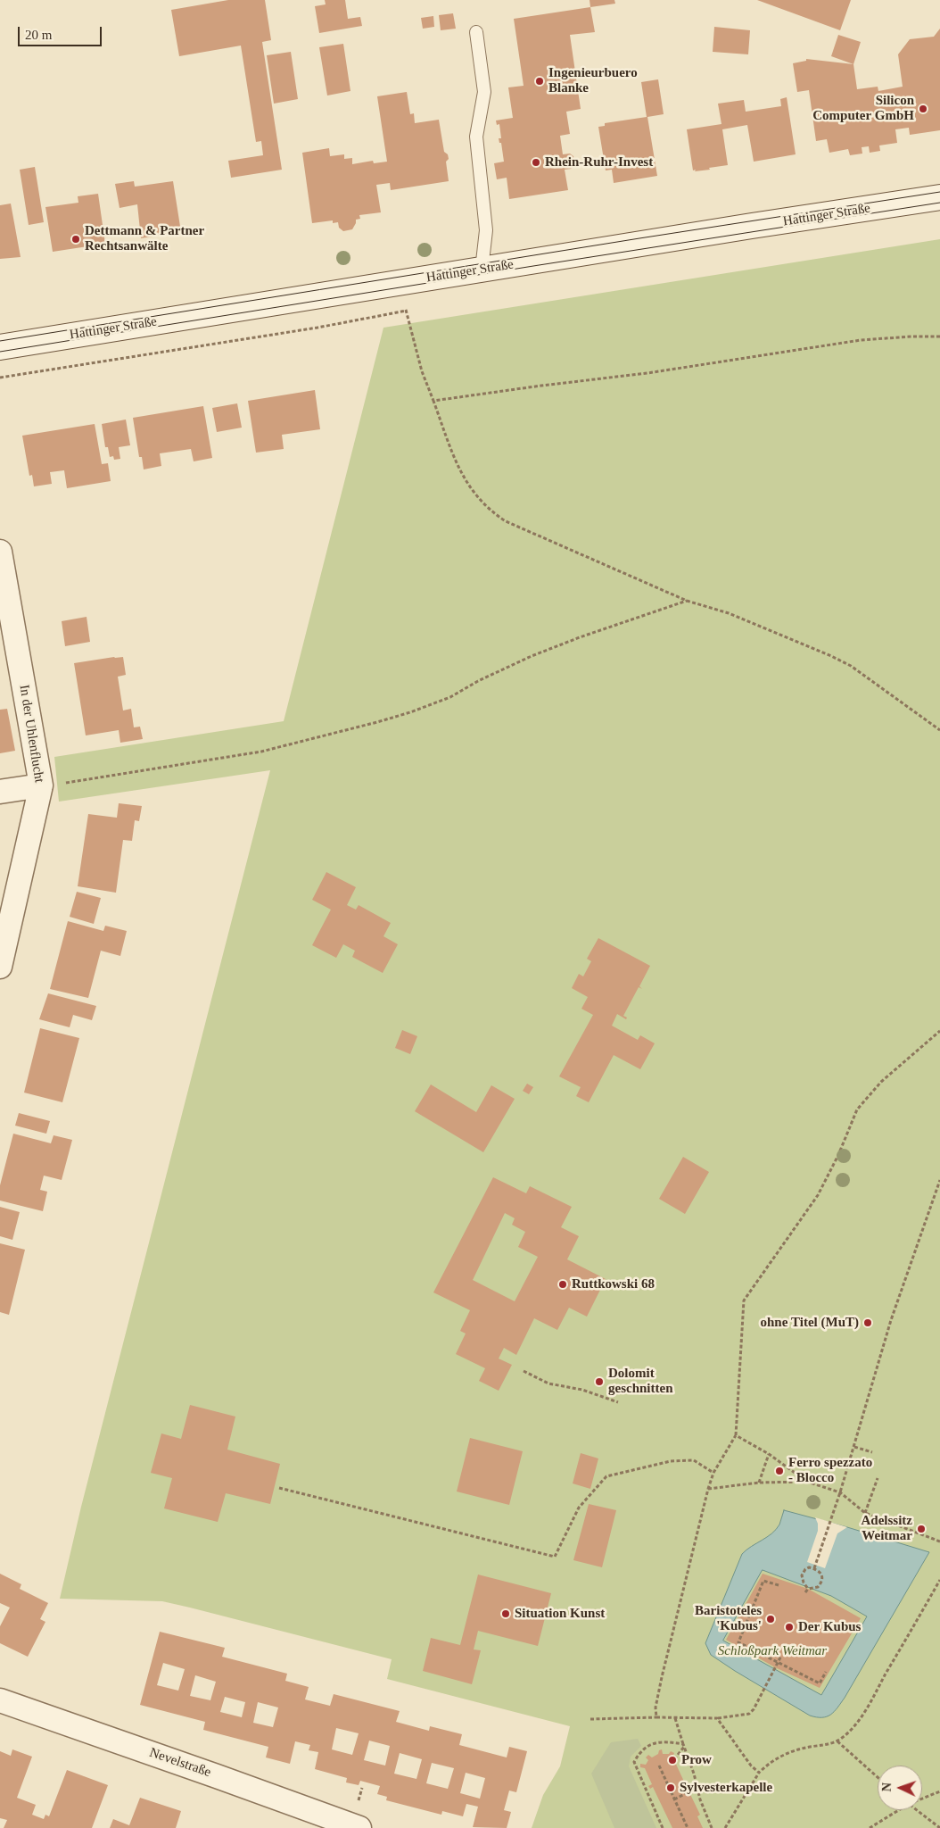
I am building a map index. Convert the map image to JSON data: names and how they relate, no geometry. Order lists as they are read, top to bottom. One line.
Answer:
{"streets":{"main road":["Hattinger Straße"],"street":["In der Uhlenflucht","Nevelstraße"]},"parks":["Schloßpark Weitmar"],"places":["Ingenieurbuero Blanke","Silicon Computer GmbH","Rhein-Ruhr-Invest","Dettmann & Partner Rechtsanwälte","Ruttkowski 68","ohne Titel (MuT)","Dolomit geschnitten","Ferro spezzato - Blocco","Adelssitz Weitmar","Situation Kunst","Baristoteles 'Kubus'","Der Kubus","Prow","Sylvesterkapelle"],"scale_bar":"20 m","north":"left"}
